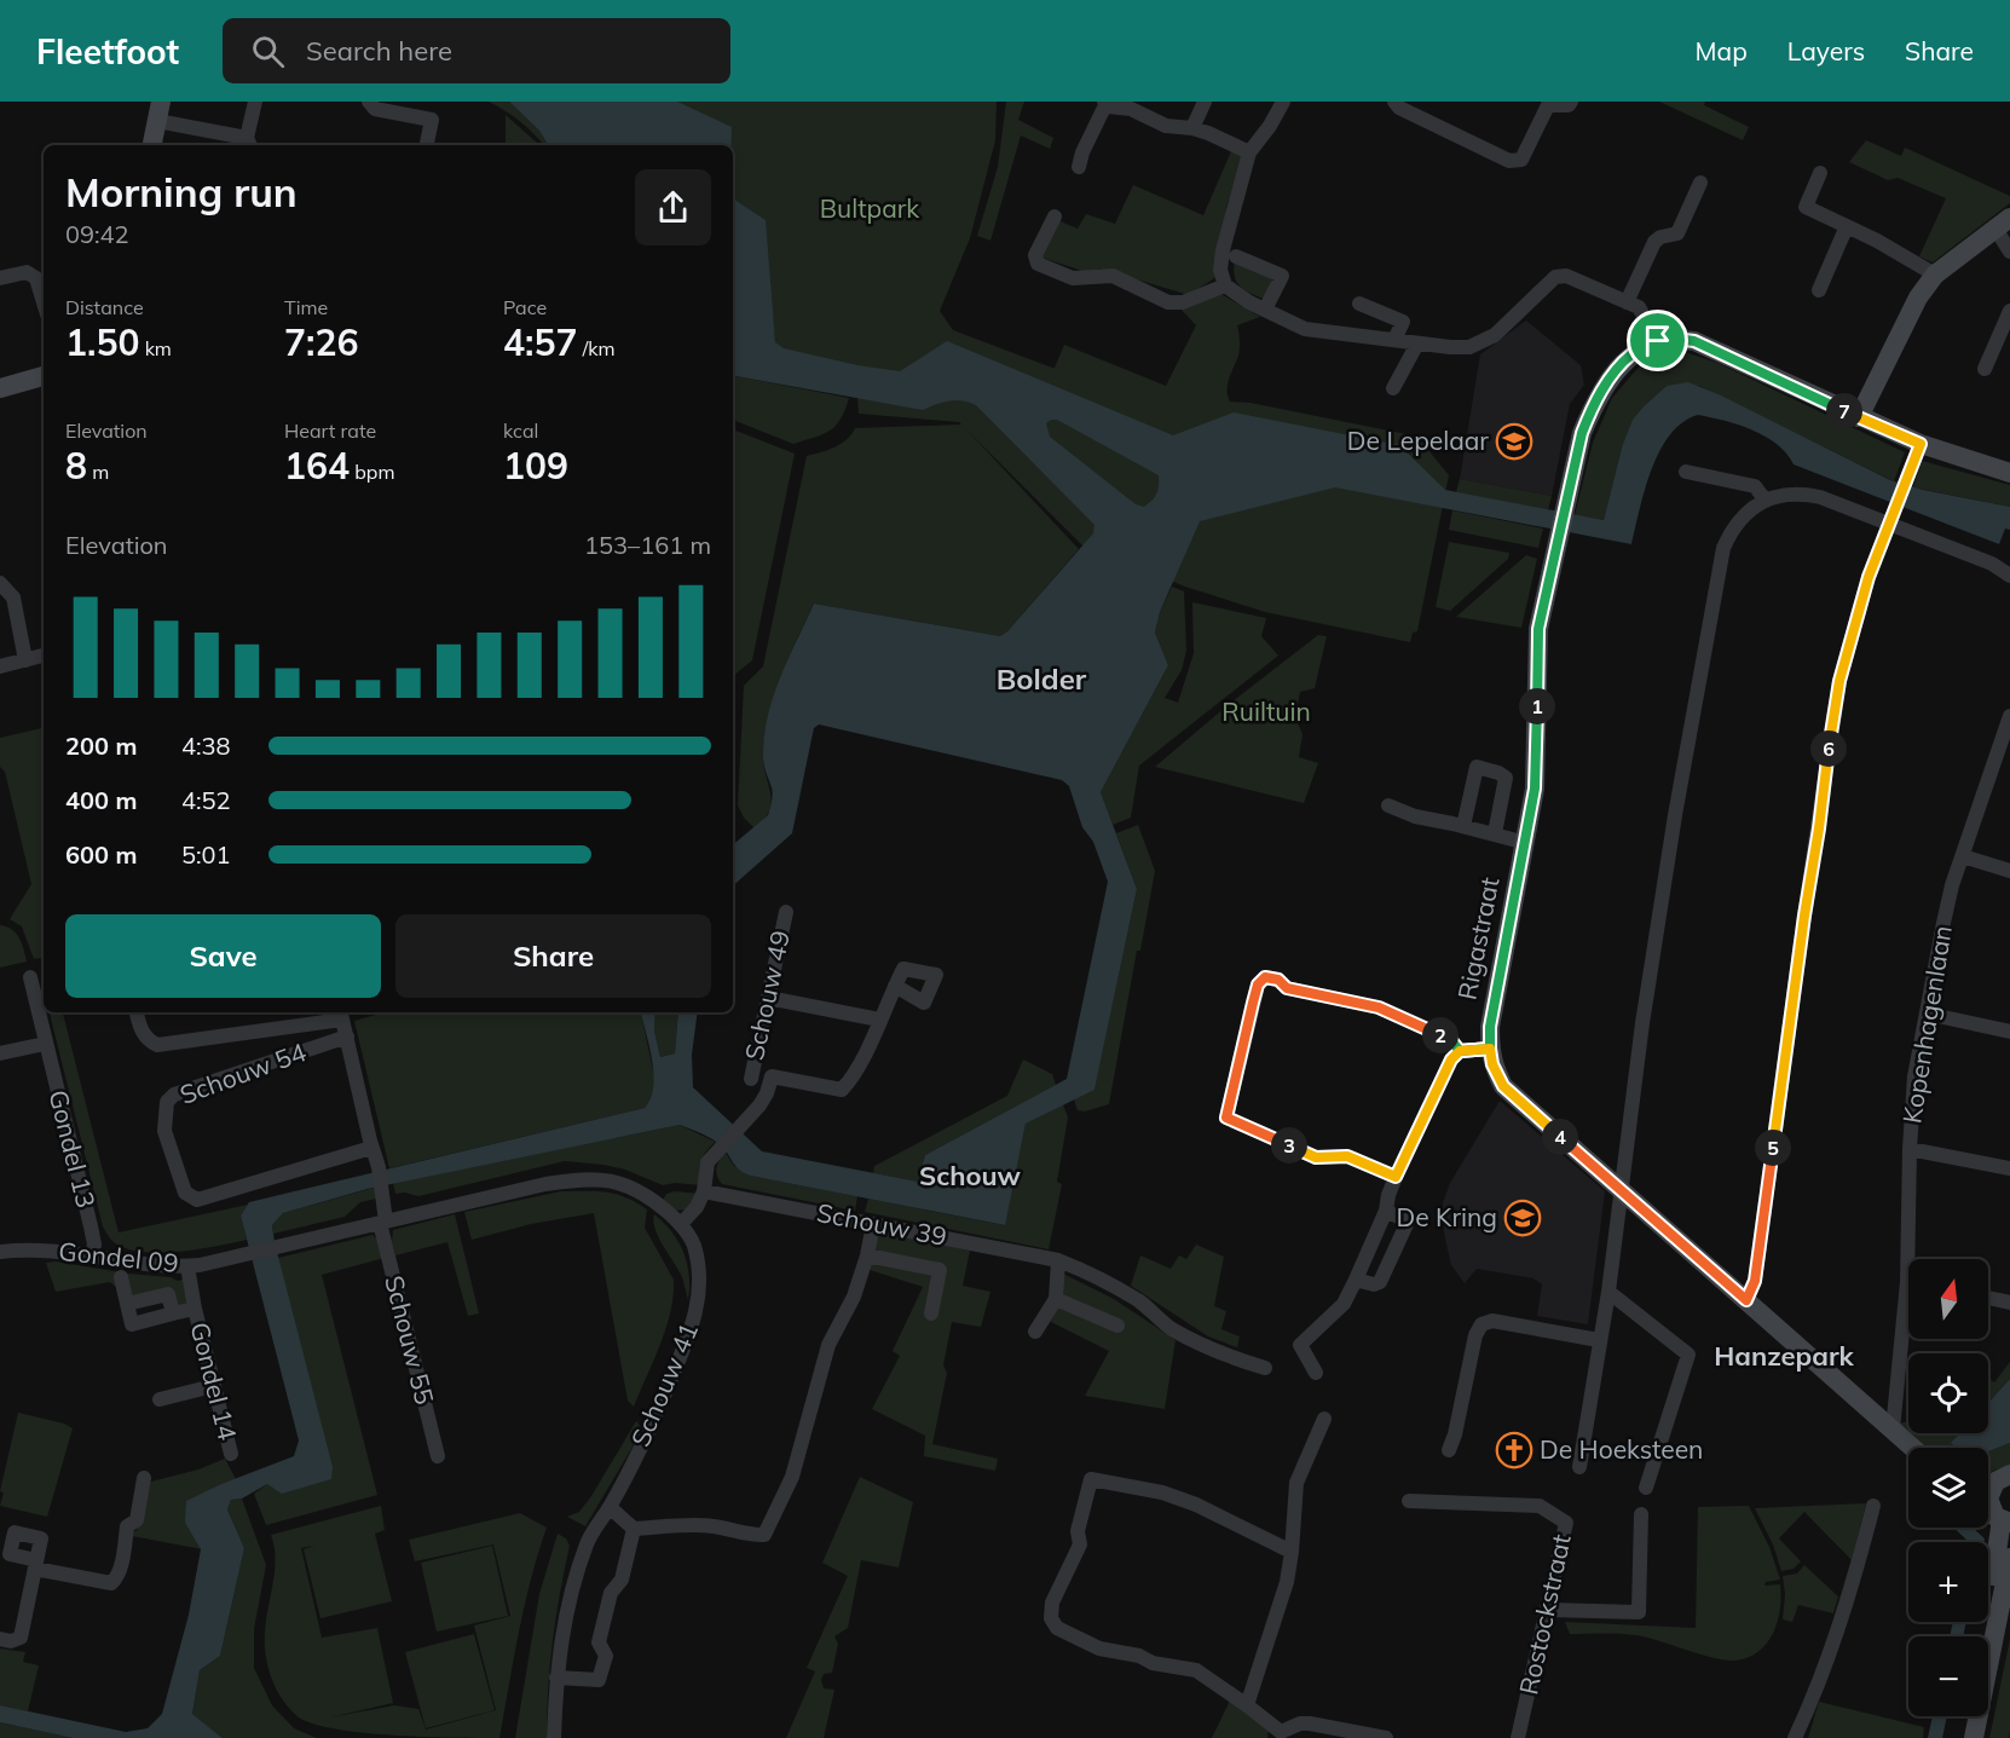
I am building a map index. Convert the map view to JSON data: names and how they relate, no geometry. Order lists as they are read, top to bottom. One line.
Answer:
{"streets":{"street":["Rigastraat","Schouw 49","Kopenhagenlaan","Schouw 54","Gondel 13","Schouw 39","Gondel 09","Schouw 55","Gondel 14","Schouw 41","Rostockstraat"]},"crossings":[["Rigastraat","Kopenhagenlaan"],["Schouw 54","Schouw 55"],["Schouw 54","Schouw 41"],["Gondel 13","Gondel 09"],["Gondel 09","Gondel 14"],["Gondel 09","Schouw 41"],["Schouw 55","Schouw 41"]],"districts":["Bolder","Schouw","Hanzepark"],"parks":["Bultpark","Ruiltuin"],"places":{"school or university":["De Lepelaar","De Kring"],"church":["De Hoeksteen"]},"north":"top","page":{"header":"Fleetfoot","search":"Search here","nav":["Map","Layers","Share"],"heading":["Morning run","09:42"],"stats":[["Distance","1.50 km"],["Time","7:26"],["Pace","4:57 /km"],["Elevation","8 m"],["Heart rate","164 bpm"],["kcal","109"]],"pins":["7","1","6","2","4","3","5"],"chart":["Elevation","153–161 m"],"list":[{"name":"200 m","note":"4:38"},{"name":"400 m","note":"4:52"},{"name":"600 m","note":"5:01"}],"buttons":["Save","Share"],"map_buttons":["+","−"]}}
